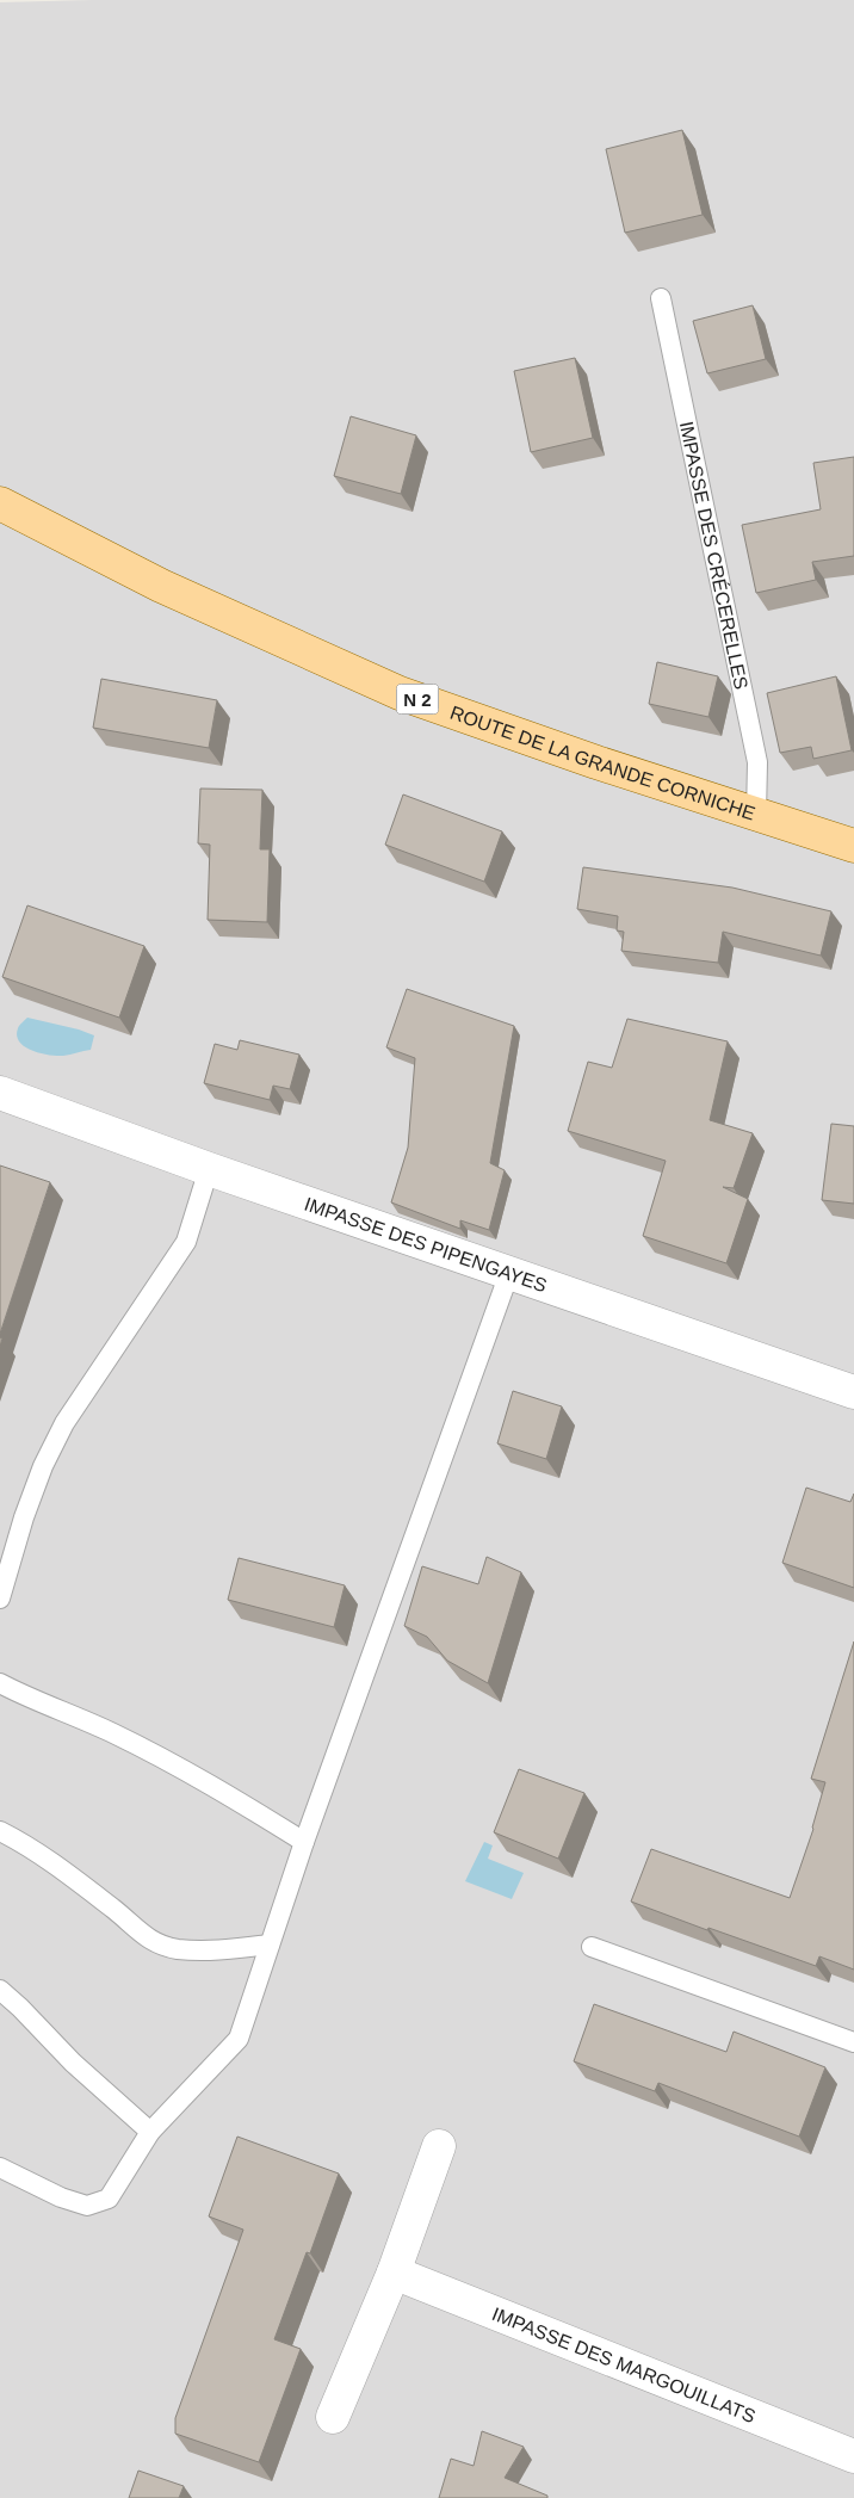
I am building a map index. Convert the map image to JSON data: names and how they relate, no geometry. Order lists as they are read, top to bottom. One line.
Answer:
{"streets":{"main road":["N 2","ROUTE DE LA GRANDE CORNICHE"],"street":["IMPASSE DES PIPENGAYES","IMPASSE DES MARGOUILLATS"],"lane":["IMPASSE DES CRÉCERELLES"]},"crossings":[["IMPASSE DES CRÉCERELLES","ROUTE DE LA GRANDE CORNICHE"]]}
